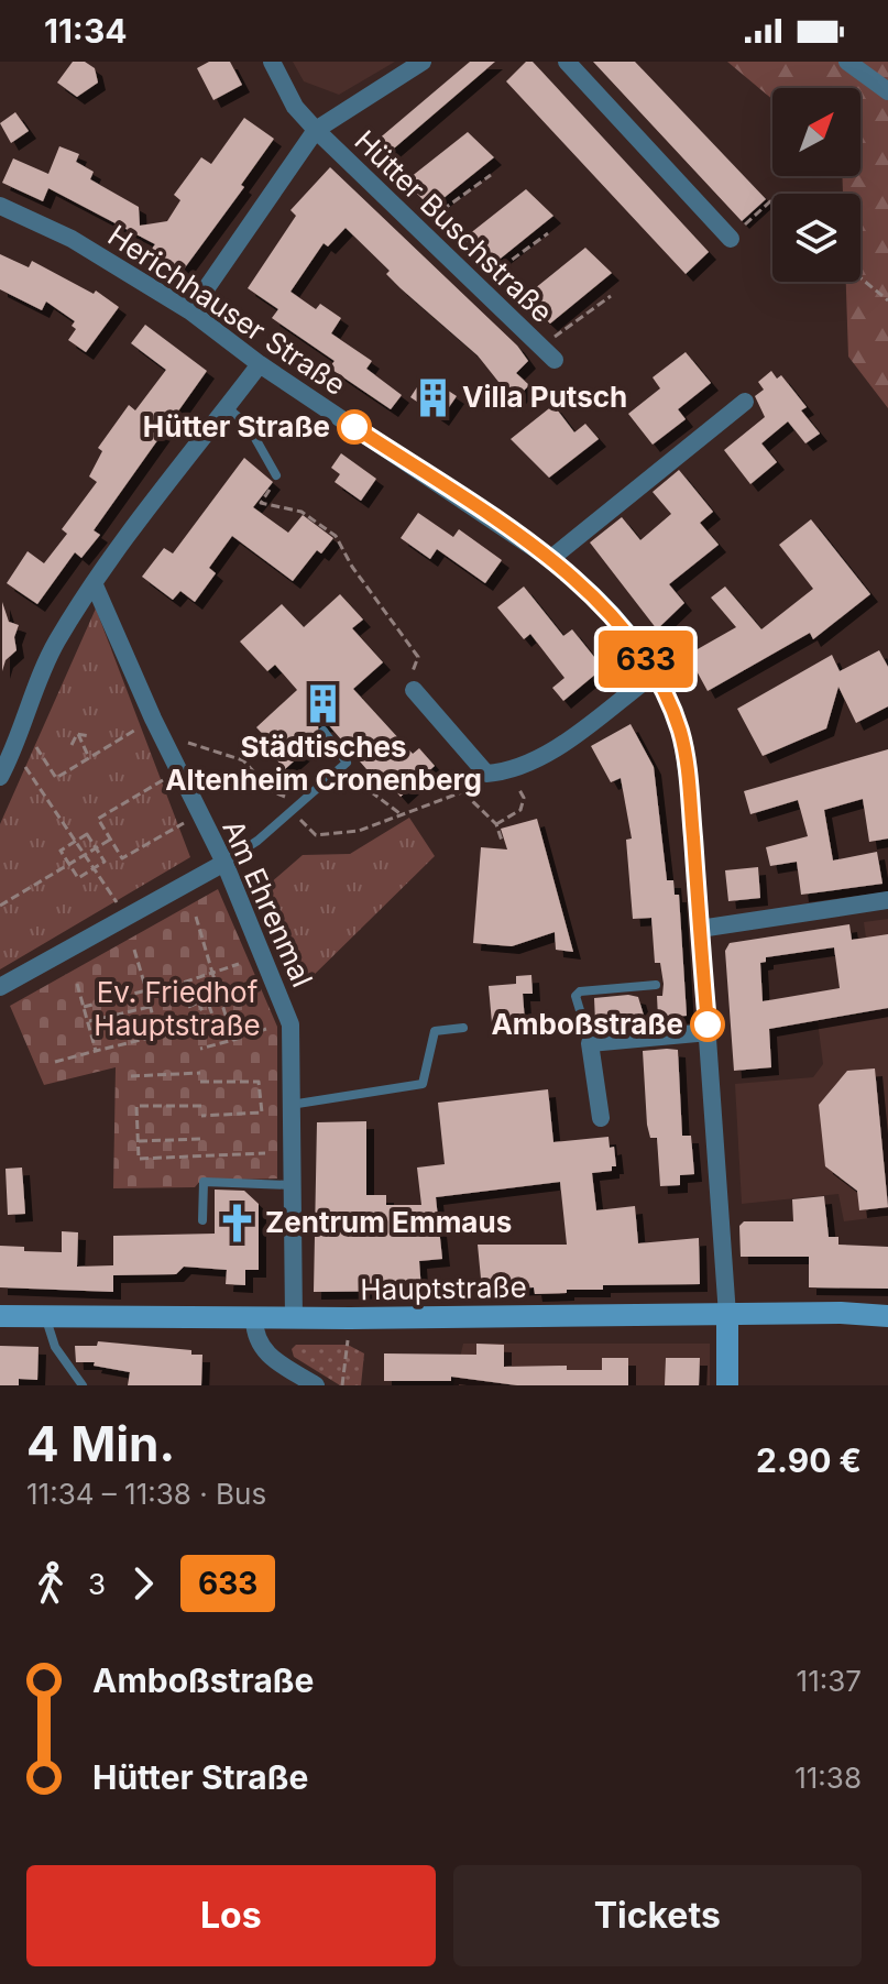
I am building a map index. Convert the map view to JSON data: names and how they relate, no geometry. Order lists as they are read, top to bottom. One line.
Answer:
{"streets":{"main road":["Hauptstraße"],"street":["Hütter Buschstraße","Herichhauser Straße","Am Ehrenmal"]},"crossings":[["Hütter Buschstraße","Herichhauser Straße"],["Herichhauser Straße","Hauptstraße"],["Am Ehrenmal","Hauptstraße"]],"parks":["Ev. Friedhof Hauptstraße"],"places":{"building":["Villa Putsch","Städtisches Altenheim Cronenberg"],"other":["Hütter Straße","Amboßstraße"],"church":["Zentrum Emmaus"]},"lines":["bus line 633"],"north":"top right","page":{"status":"11:34","on_map":"633","heading":["4 Min.","11:34 – 11:38 · Bus","2.90 €"],"legs":["3","633"],"list":[{"name":"Amboßstraße","value":"11:37"},{"name":"Hütter Straße","value":"11:38"}],"buttons":["Los","Tickets"]}}
